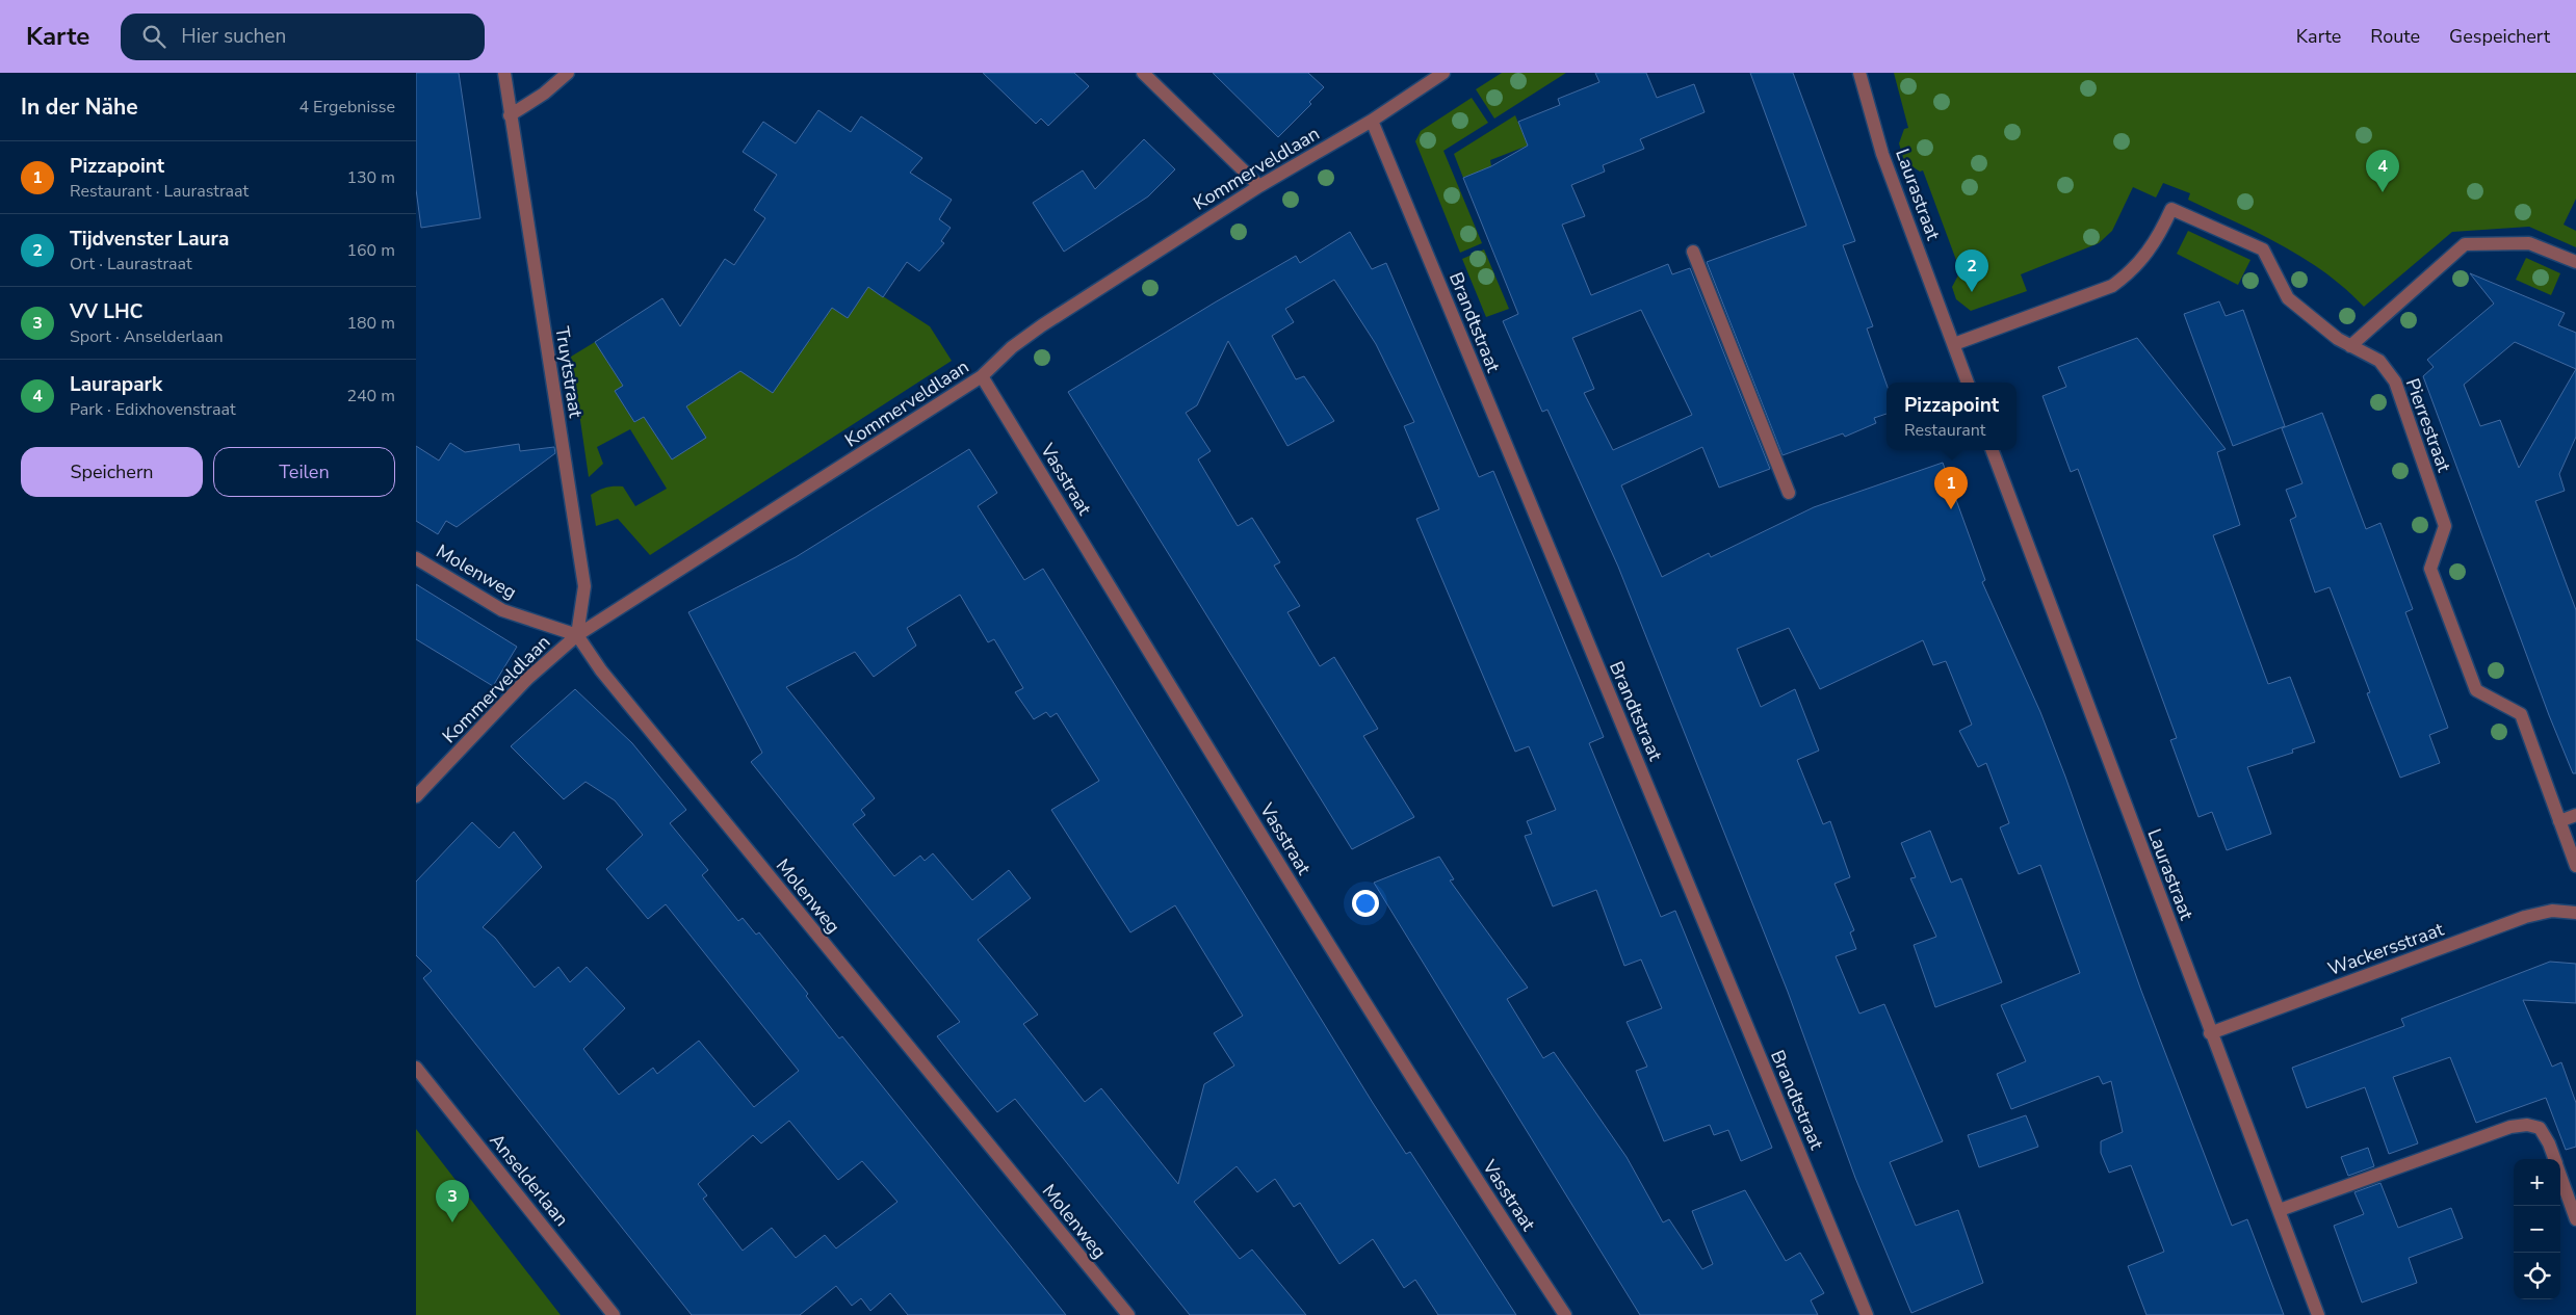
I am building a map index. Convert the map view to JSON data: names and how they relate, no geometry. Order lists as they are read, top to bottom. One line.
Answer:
{"streets":{"street":["Kommerveldlaan","Laurastraat","Brandtstraat","Truytstraat","Pierrestraat","Vasstraat","Molenweg","Wackersstraat","Anselderlaan"]},"crossings":[["Kommerveldlaan","Brandtstraat"],["Kommerveldlaan","Truytstraat"],["Kommerveldlaan","Vasstraat"],["Kommerveldlaan","Molenweg"],["Laurastraat","Pierrestraat"],["Laurastraat","Wackersstraat"],["Truytstraat","Molenweg"]],"page":{"header":"Karte","search":"Hier suchen","nav":["Karte","Route","Gespeichert"],"heading":["In der Nähe","4 Ergebnisse"],"list":[{"mark":"1","name":"Pizzapoint","note":"Restaurant · Laurastraat","value":"130 m"},{"mark":"2","name":"Tijdvenster Laura","note":"Ort · Laurastraat","value":"160 m"},{"mark":"3","name":"VV LHC","note":"Sport · Anselderlaan","value":"180 m"},{"mark":"4","name":"Laurapark","note":"Park · Edixhovenstraat","value":"240 m"}],"pins":["4","2","1","3"],"popup":["Pizzapoint","Restaurant"],"buttons":["Speichern","Teilen"],"map_buttons":["+","−"]}}
